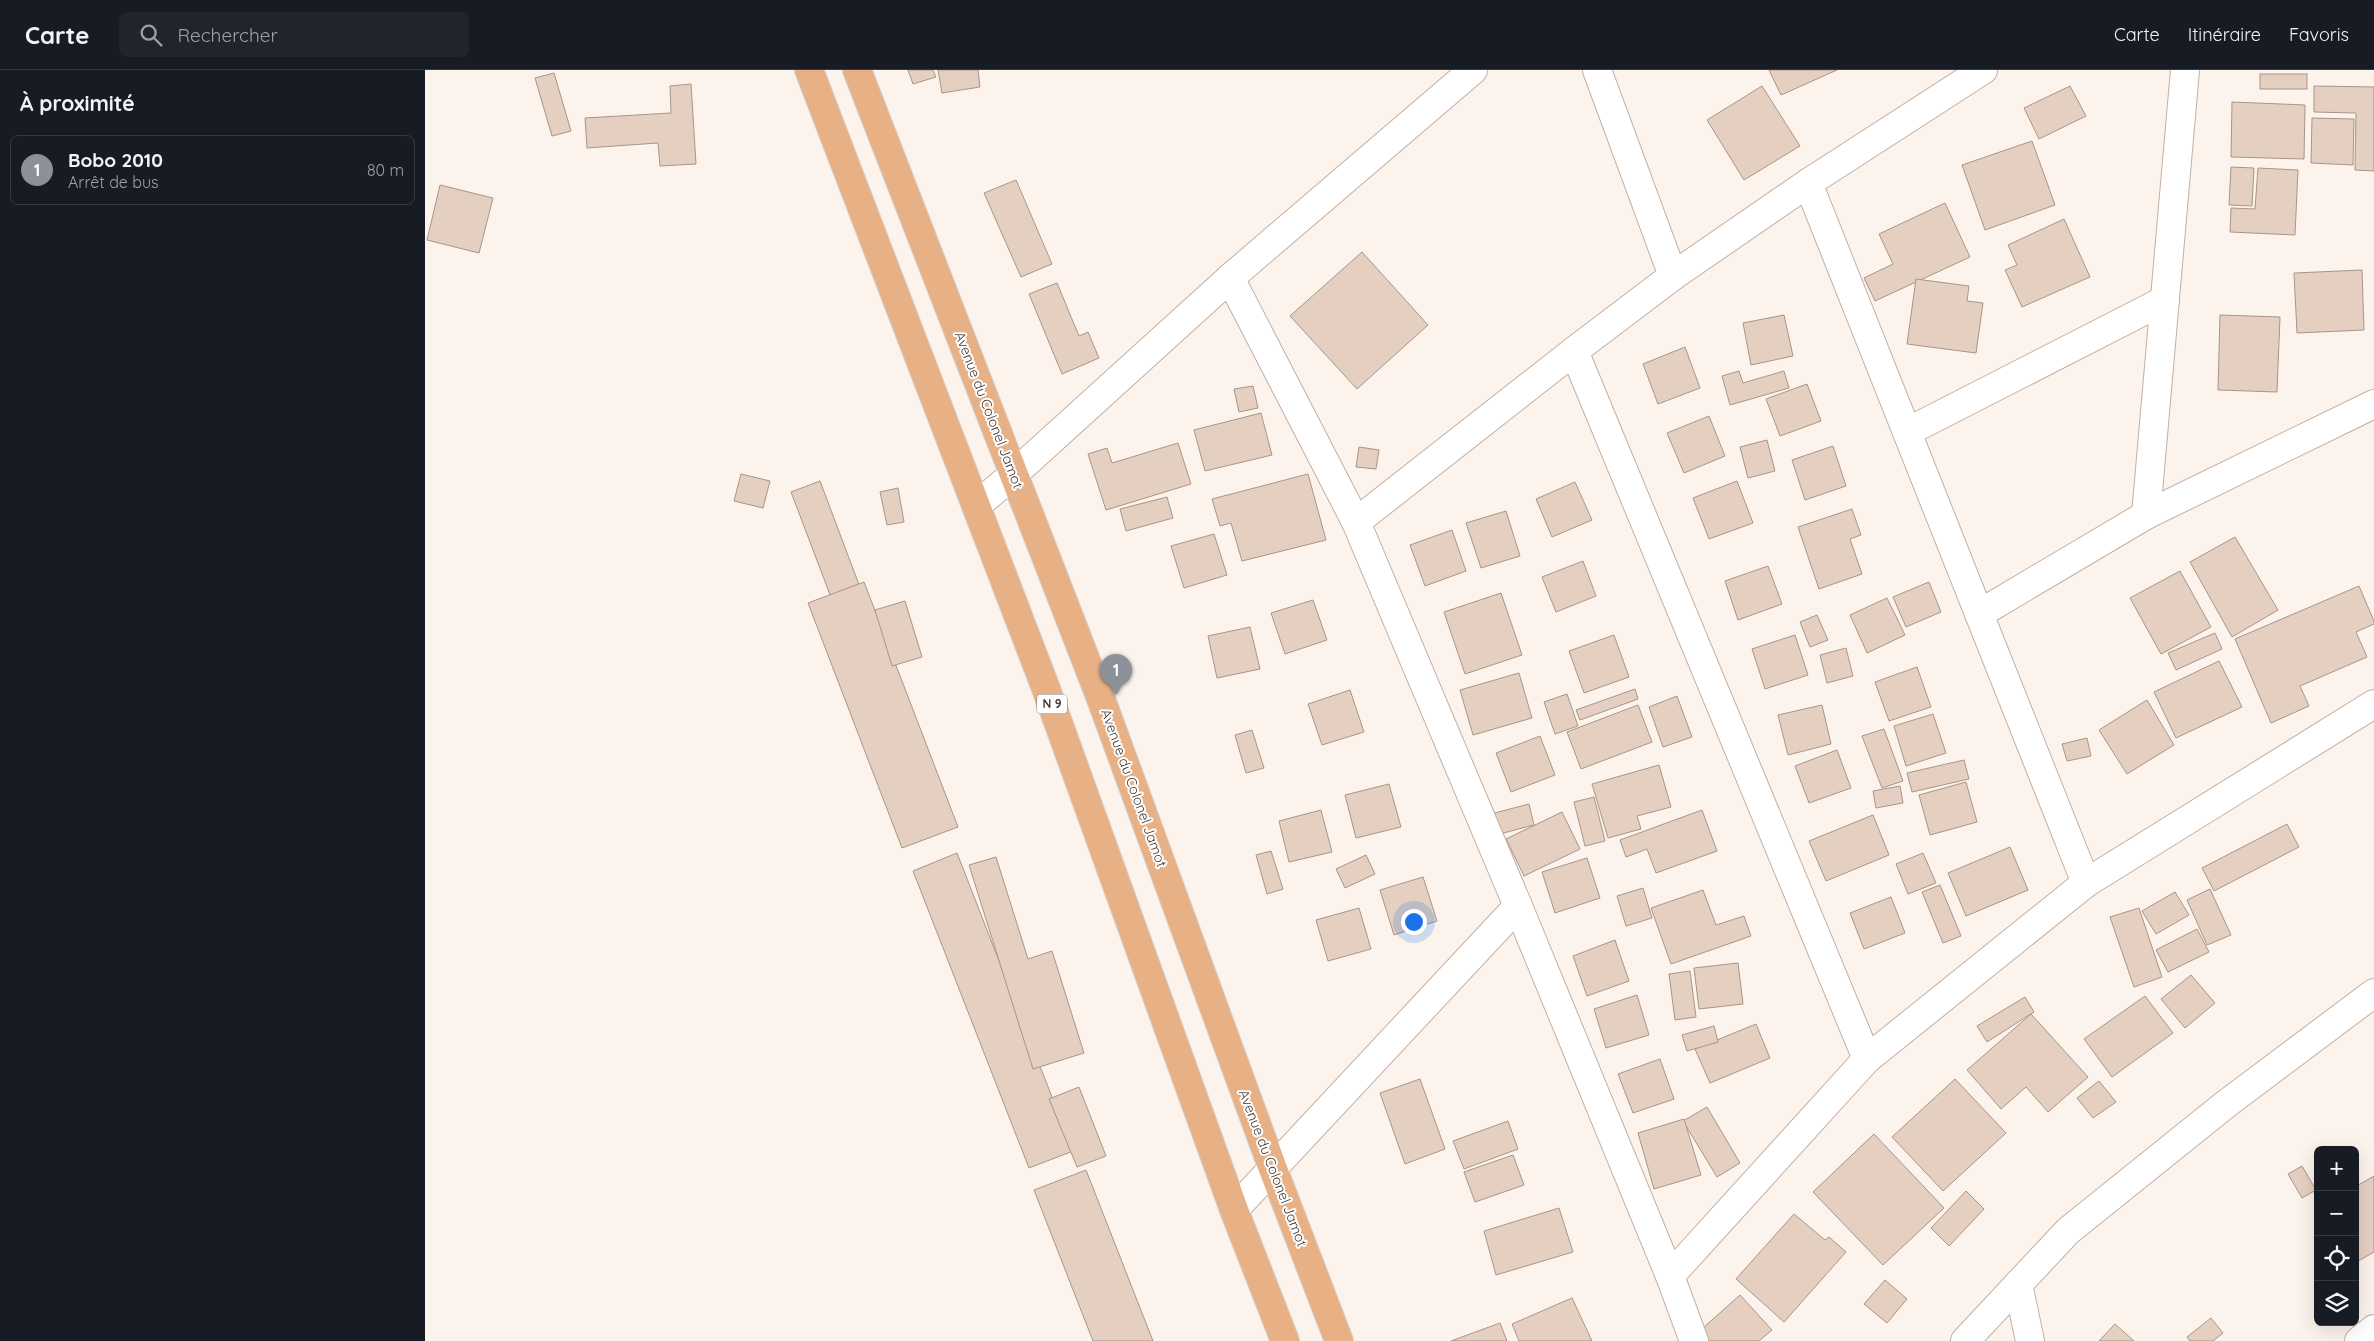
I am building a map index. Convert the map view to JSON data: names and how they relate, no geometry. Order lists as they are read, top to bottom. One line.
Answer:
{"streets":{"main road":["Avenue du Colonel Jamot","N 9"]},"page":{"header":"Carte","search":"Rechercher","nav":["Carte","Itinéraire","Favoris"],"heading":"À proximité","list":[{"mark":"1","name":"Bobo 2010","note":"Arrêt de bus","value":"80 m"}],"pins":"1","map_buttons":["+","−"]}}
